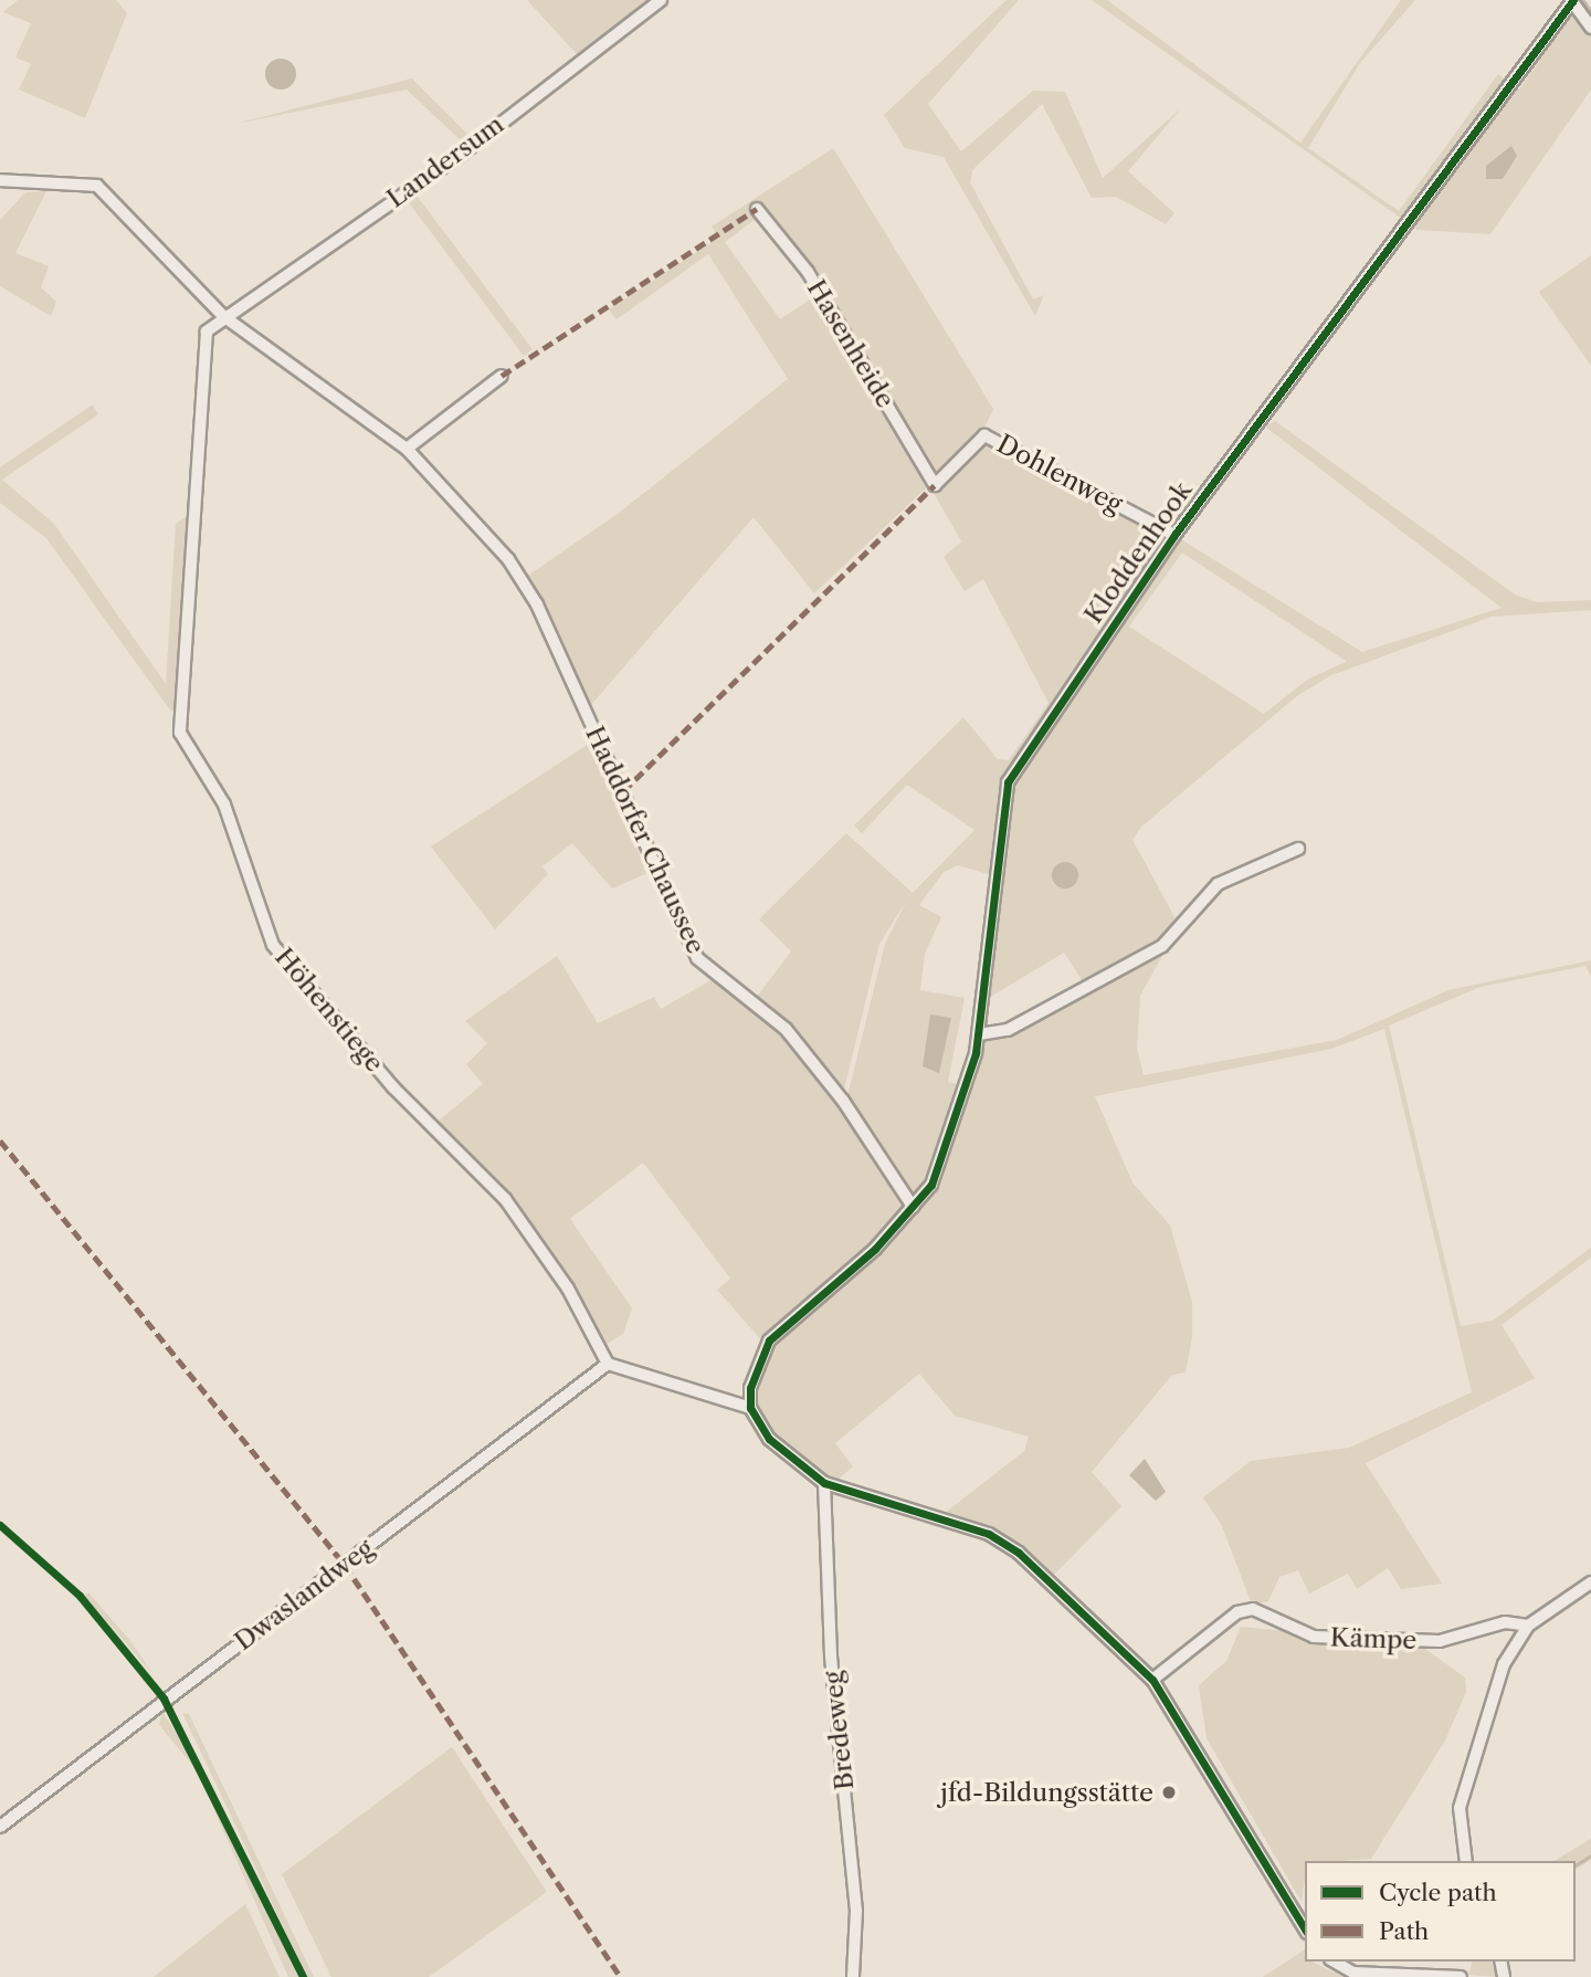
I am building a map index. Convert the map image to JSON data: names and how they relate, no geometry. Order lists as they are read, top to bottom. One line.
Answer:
{"streets":{"street":["Landersum","Hasenheide","Dohlenweg","Kloddenhook","Haddorfer Chaussee","Höhenstiege","Dwaslandweg","Kämpe","Bredeweg"]},"crossings":[["Landersum","Höhenstiege"],["Hasenheide","Dohlenweg"],["Dohlenweg","Kloddenhook"],["Kloddenhook","Haddorfer Chaussee"],["Höhenstiege","Dwaslandweg"]],"places":["jfd-Bildungsstätte"],"legend":["Cycle path","Path"]}
